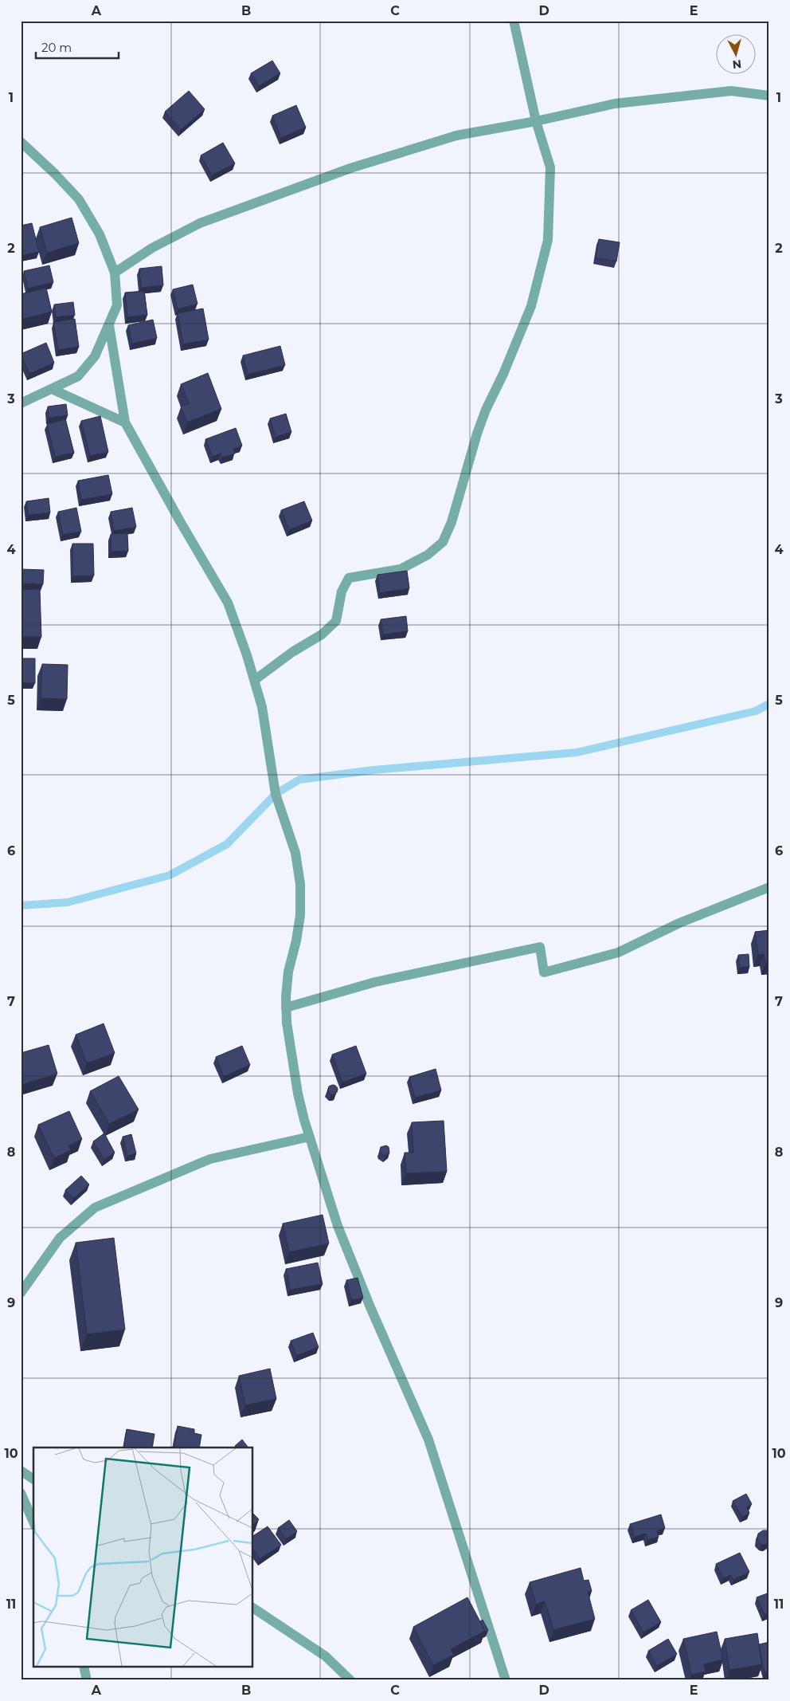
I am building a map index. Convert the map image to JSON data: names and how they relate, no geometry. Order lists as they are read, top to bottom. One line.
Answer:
{"scale_bar":"20 m","north":"bottom","grid":{"columns":["A","B","C","D","E"],"rows":["1","2","3","4","5","6","7","8","9","10","11"]}}
